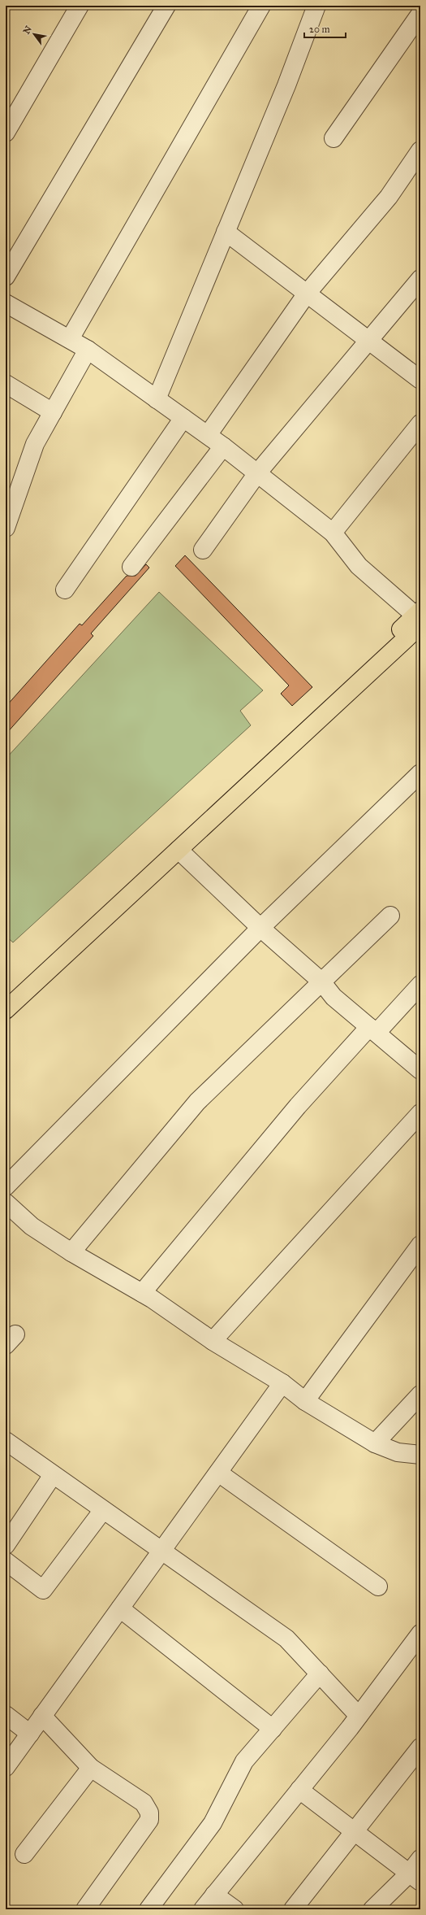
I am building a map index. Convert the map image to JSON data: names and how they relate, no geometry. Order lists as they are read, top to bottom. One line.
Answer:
{"scale_bar":"20 m","north":"top left"}
